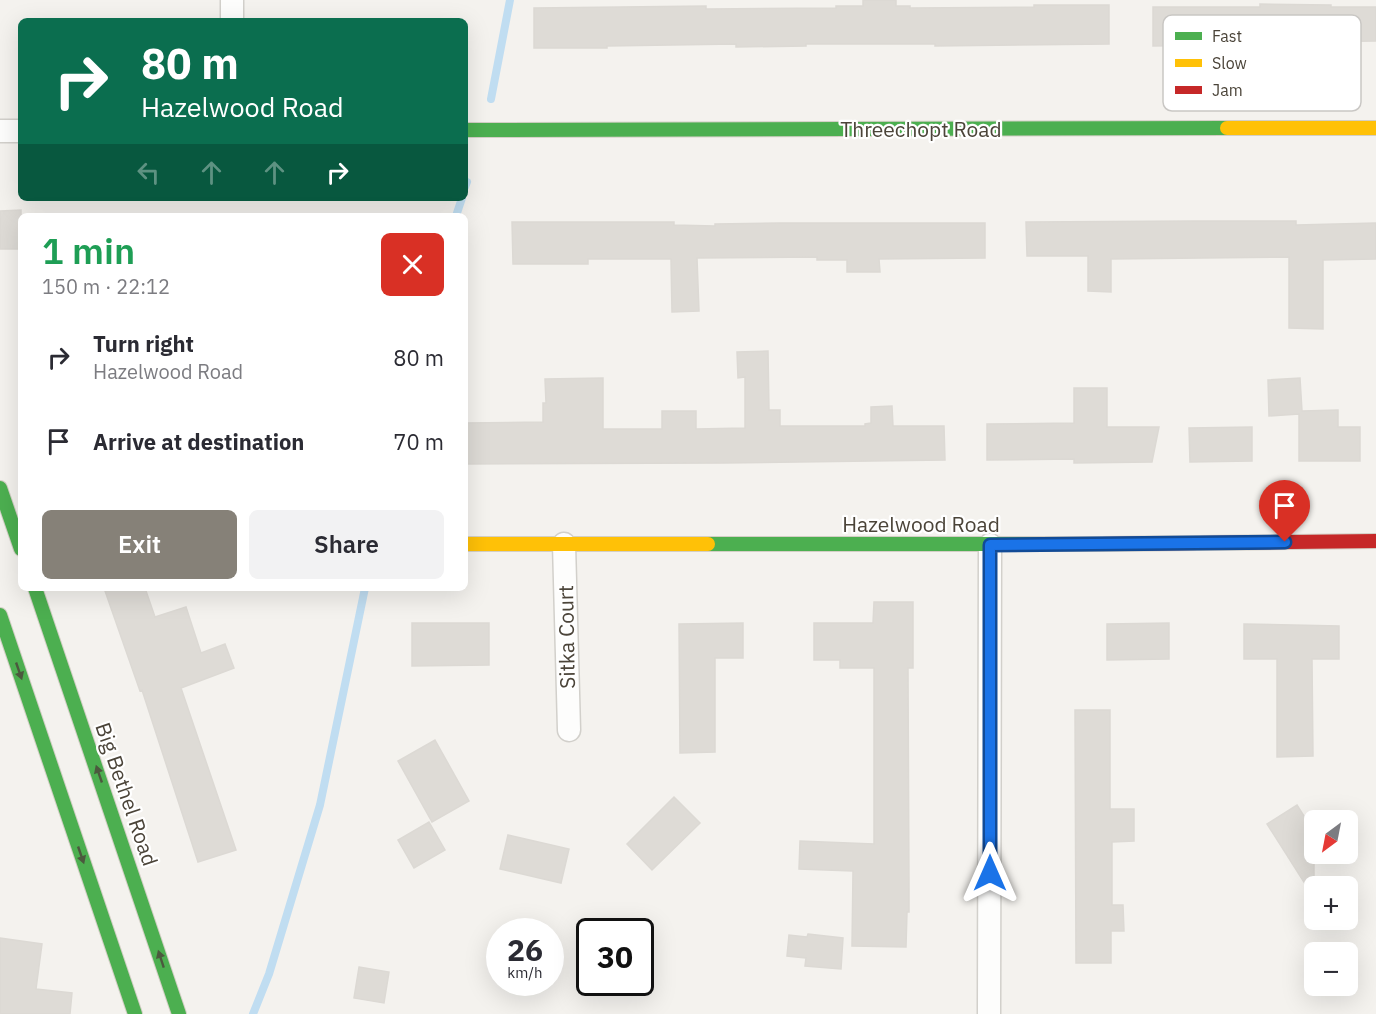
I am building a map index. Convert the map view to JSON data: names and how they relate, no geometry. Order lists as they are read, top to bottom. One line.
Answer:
{"streets":{"street":["Threechopt Road","Hazelwood Road","Sitka Court","Big Bethel Road"]},"crossings":[["Hazelwood Road","Sitka Court"]],"legend":["Fast","Slow","Jam"],"north":"bottom left","page":{"turn":["80 m","Hazelwood Road"],"heading":["1 min","150 m · 22:12"],"list":[{"name":"Turn right","note":"Hazelwood Road","value":"80 m"},{"name":"Arrive at destination","value":"70 m"}],"buttons":["Exit","Share"],"map_buttons":["+","−"],"speed":"26 km/h","limit":"30"}}
